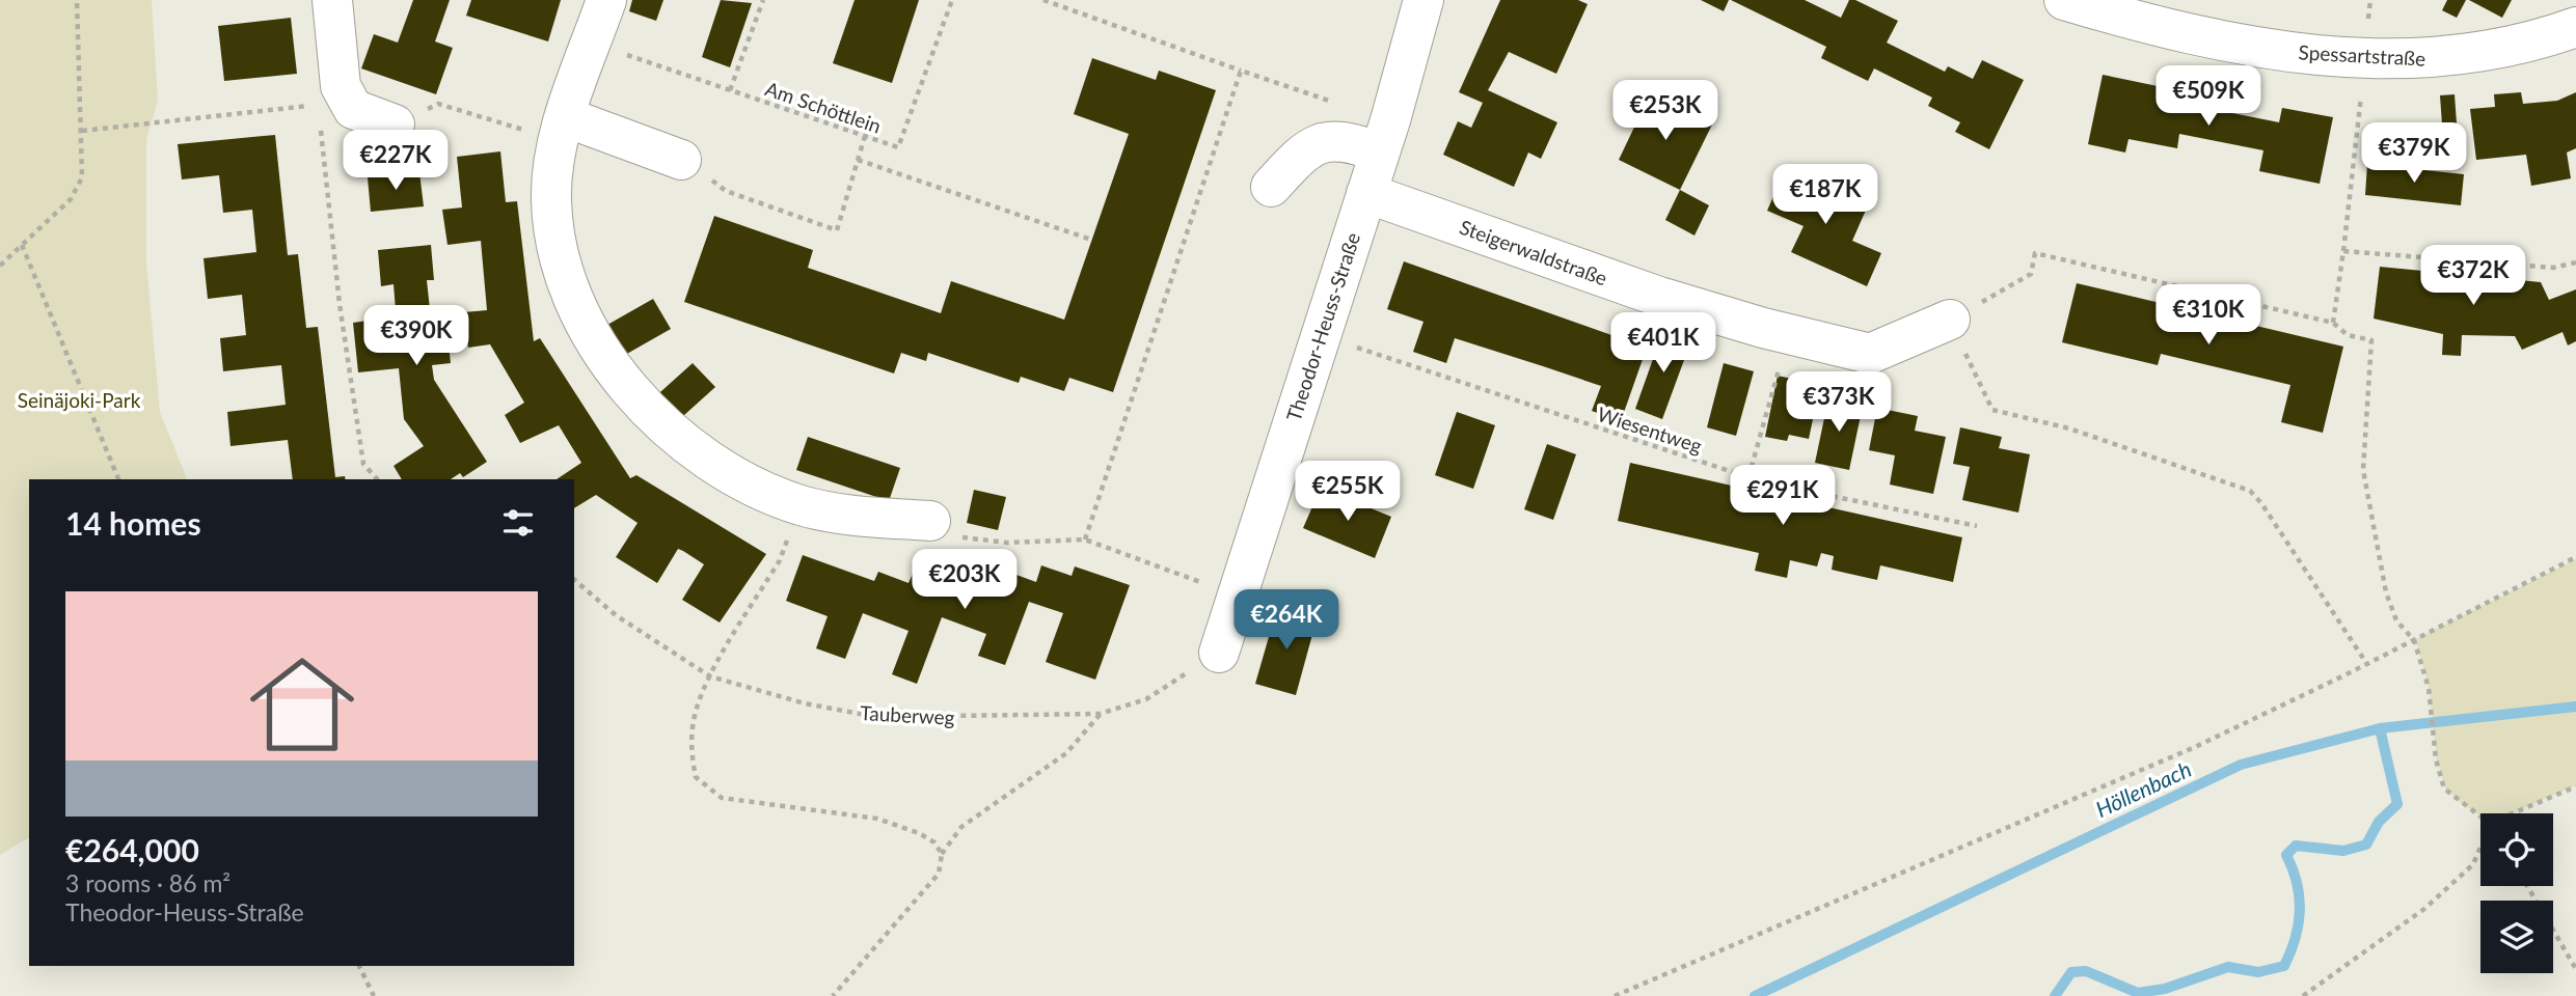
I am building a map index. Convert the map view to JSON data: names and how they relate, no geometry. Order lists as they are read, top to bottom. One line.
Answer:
{"streets":{"street":["Spessartstraße","Steigerwaldstraße","Theodor-Heuss-Straße"],"path":["Am Schöttlein","Wiesentweg","Tauberweg"]},"crossings":[["Steigerwaldstraße","Theodor-Heuss-Straße"],["Theodor-Heuss-Straße","Wiesentweg"],["Theodor-Heuss-Straße","Tauberweg"]],"water":["Höllenbach"],"parks":["Seinäjoki-Park"],"page":{"price":["€509K","€253K","€379K","€227K","€187K","€372K","€310K","€390K","€401K","€373K","€255K","€291K","€203K","€264K"],"heading":"14 homes","list":[{"name":"€264,000","note":"3 rooms · 86 m² · Theodor-Heuss-Straße"}]}}
